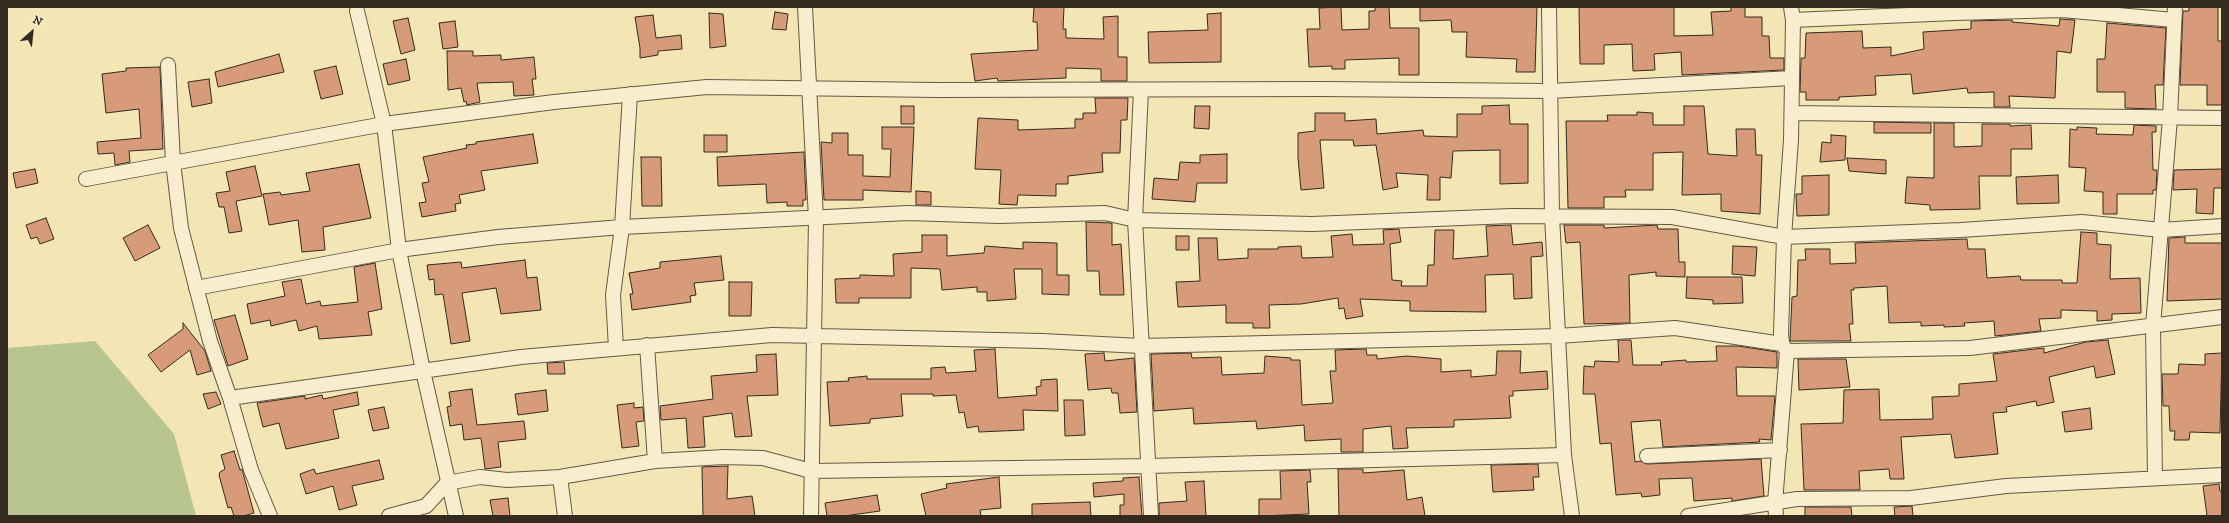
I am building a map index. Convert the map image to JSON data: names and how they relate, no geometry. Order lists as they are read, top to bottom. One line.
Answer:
{"north":"top right"}
